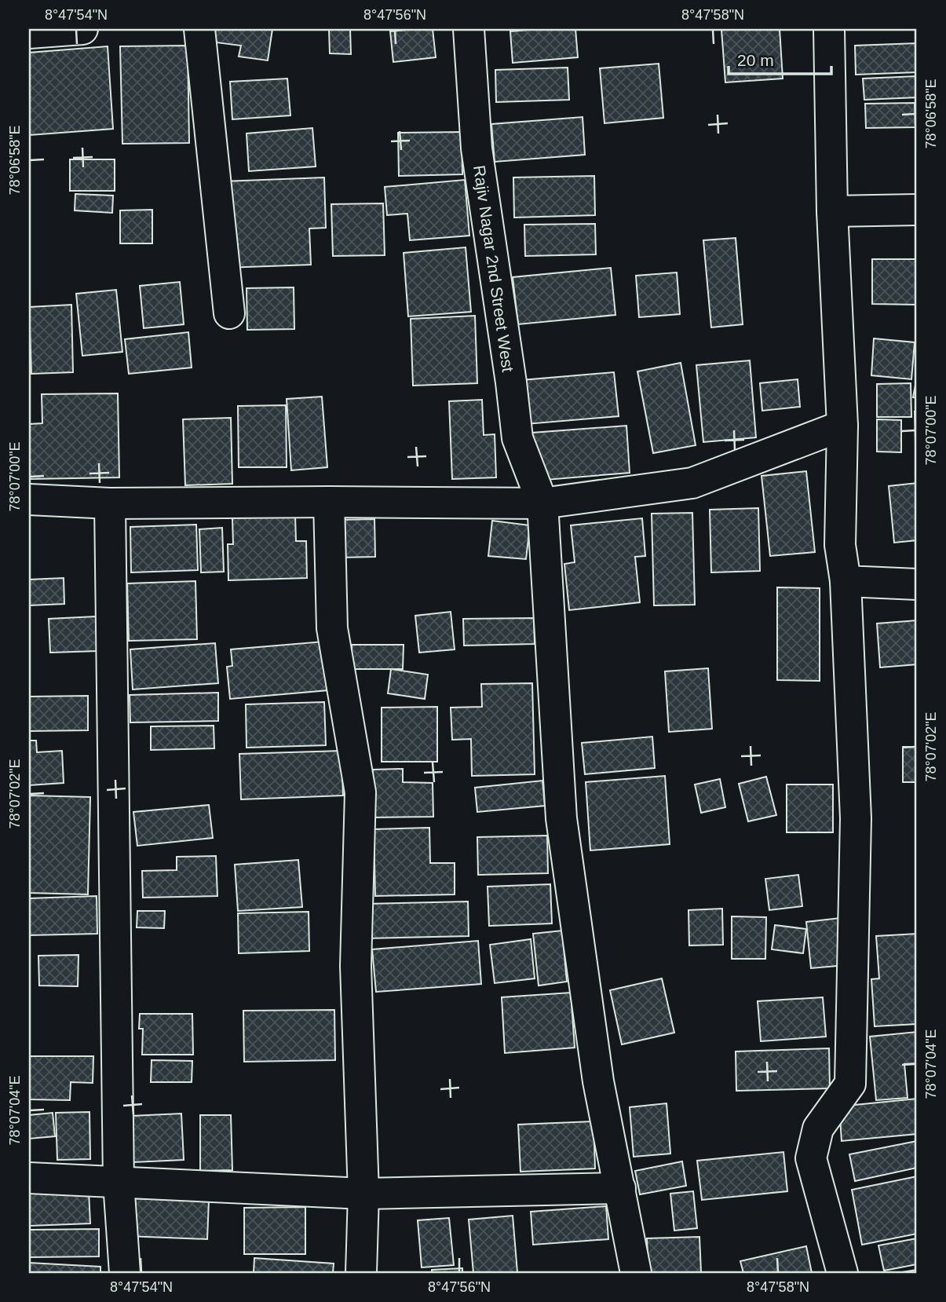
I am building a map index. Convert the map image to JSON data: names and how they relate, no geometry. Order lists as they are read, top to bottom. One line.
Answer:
{"streets":{"street":["Rajiv Nagar 2nd Street West"]},"scale_bar":"20 m","coordinates":["8°47'54\"N","8°47'56\"N","8°47'58\"N","78°06'58\"E","78°07'00\"E","78°07'02\"E","78°07'04\"E"]}
